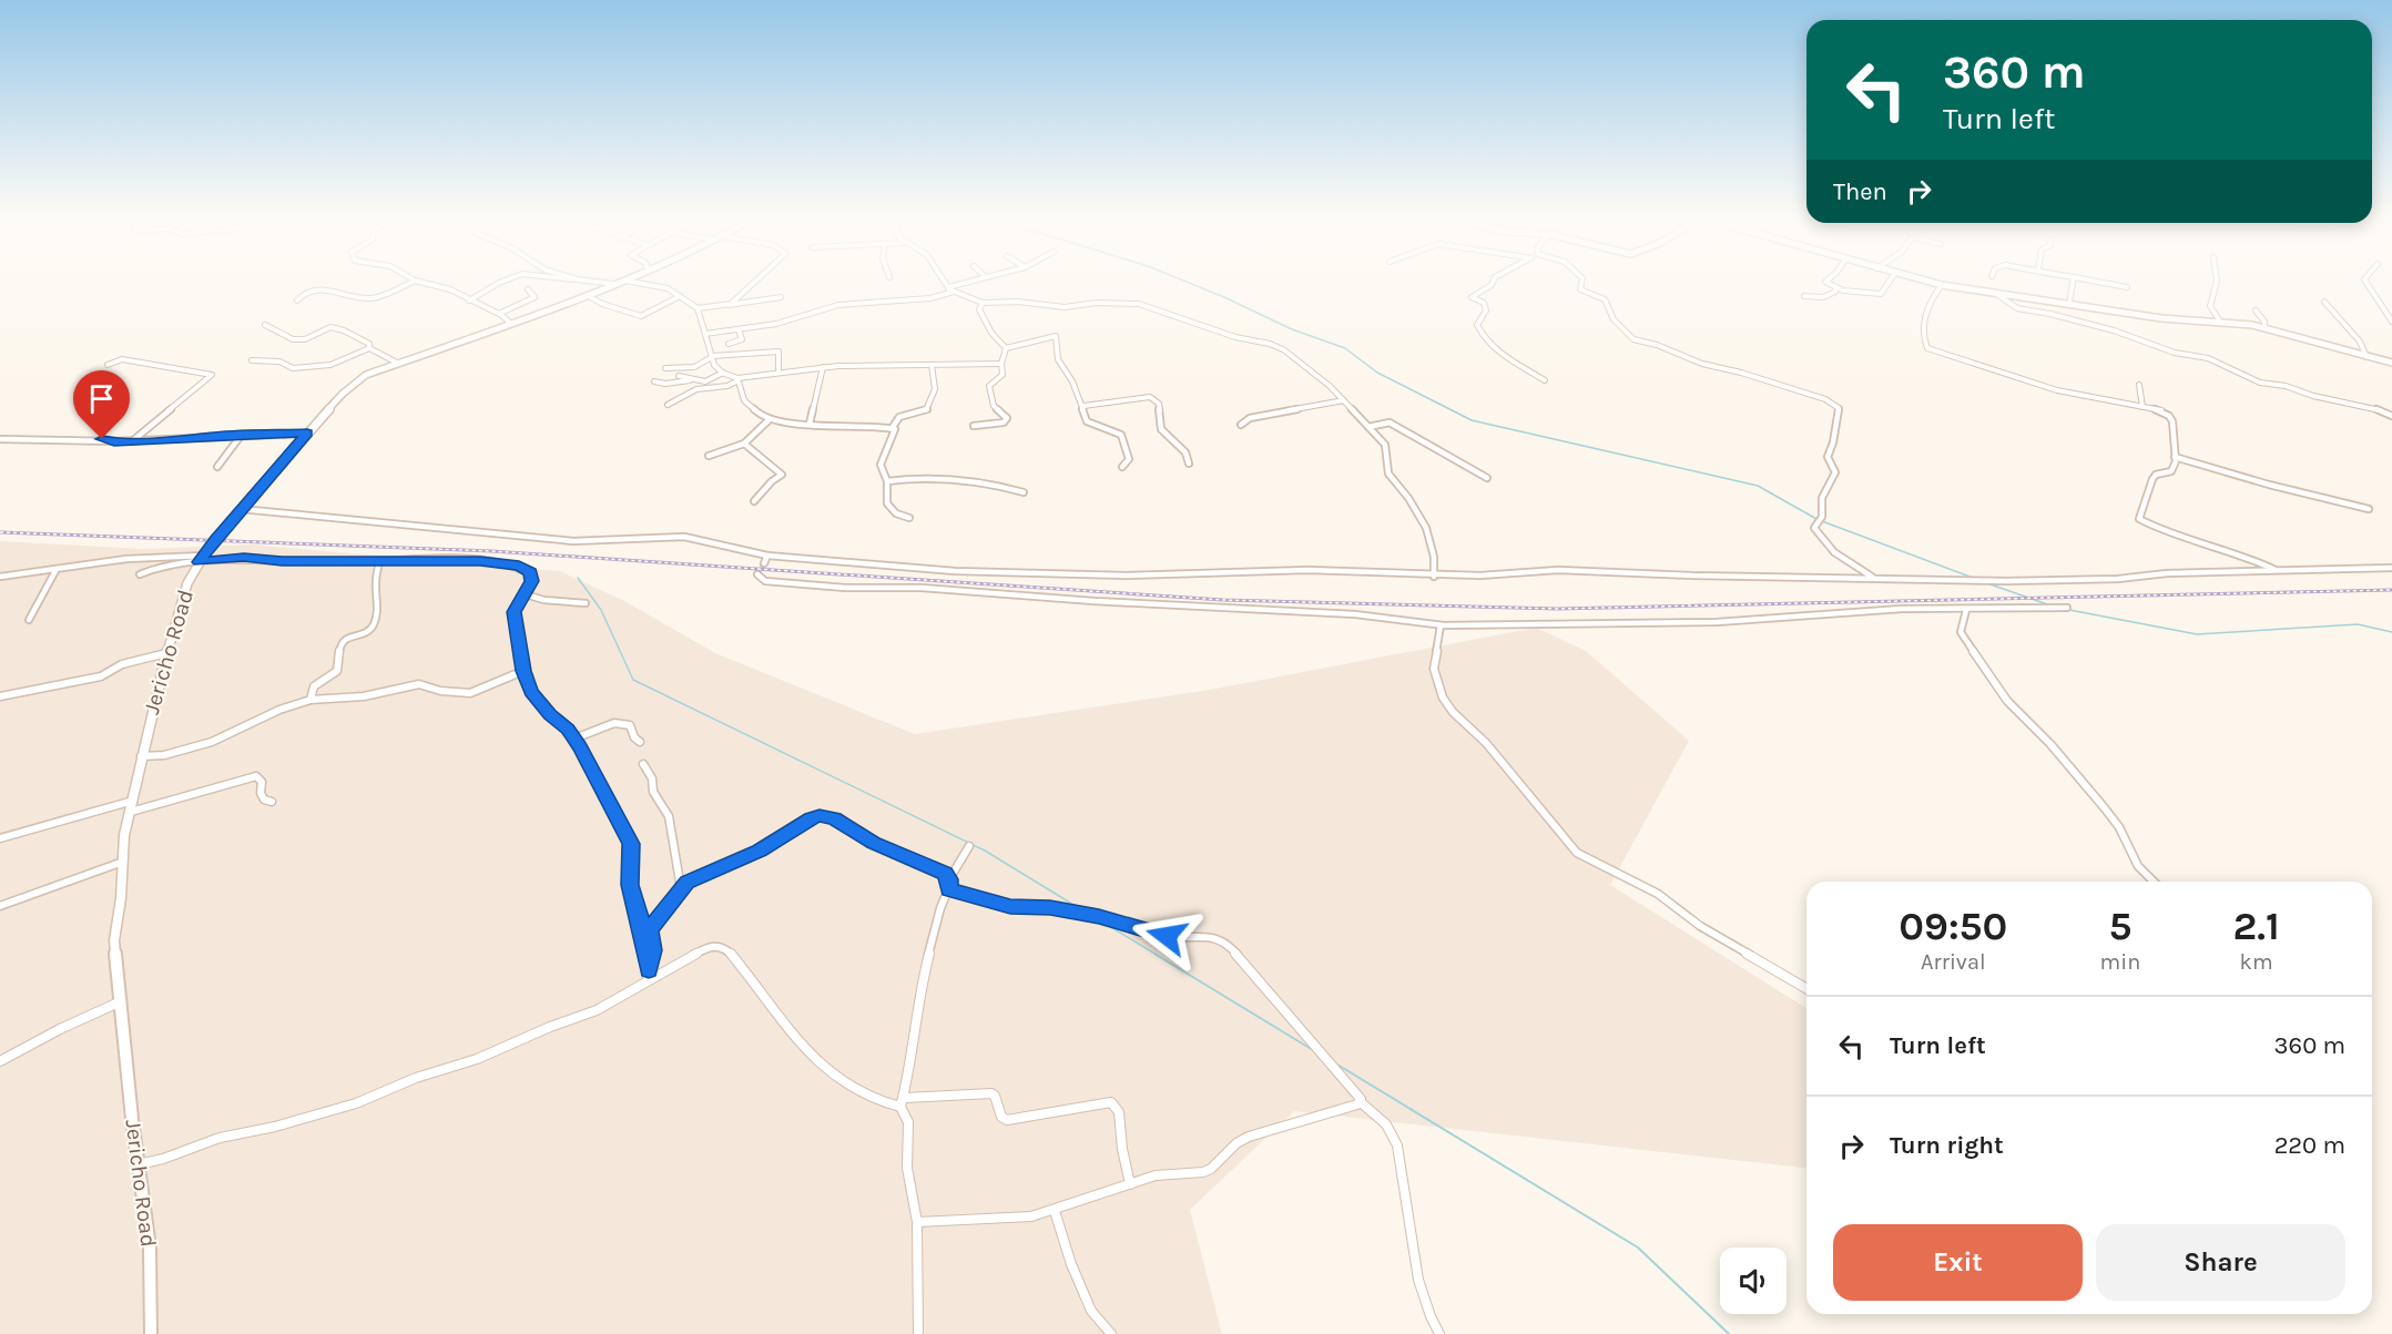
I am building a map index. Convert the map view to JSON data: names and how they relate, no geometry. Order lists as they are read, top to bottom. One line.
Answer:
{"streets":{"street":["Jericho Road"]},"page":{"turn":["360 m","Turn left"],"then":"Then","eta":["09:50","Arrival","5","min","2.1","km"],"list":[{"name":"Turn left","value":"360 m"},{"name":"Turn right","value":"220 m"}],"buttons":["Exit","Share"]}}
